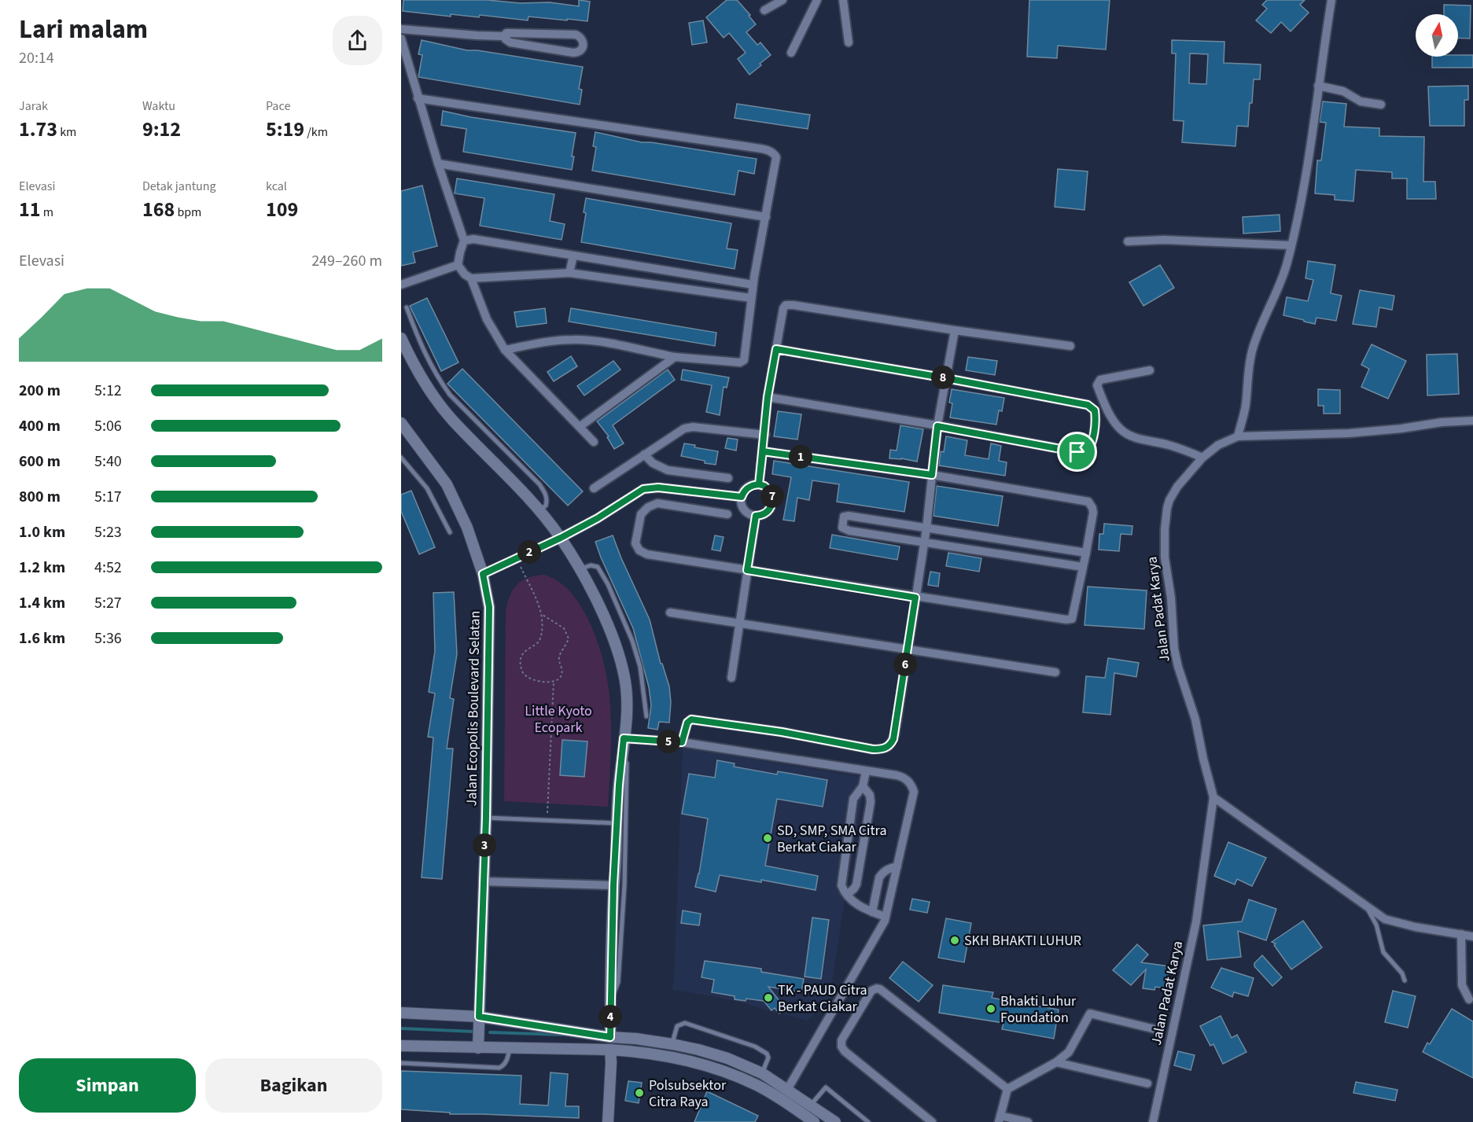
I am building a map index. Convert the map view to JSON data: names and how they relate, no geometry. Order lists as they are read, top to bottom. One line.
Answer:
{"streets":{"street":["Jalan Padat Karya","Jalan Ecopolis Boulevard Selatan"]},"parks":["Little Kyoto Ecopark"],"places":["SD, SMP, SMA Citra Berkat Ciakar","SKH BHAKTI LUHUR","TK - PAUD Citra Berkat Ciakar","Bhakti Luhur Foundation","Polsubsektor Citra Raya"],"north":"top","page":{"heading":["Lari malam","20:14"],"stats":[["Jarak","1.73 km"],["Waktu","9:12"],["Pace","5:19 /km"],["Elevasi","11 m"],["Detak jantung","168 bpm"],["kcal","109"]],"chart":["Elevasi","249–260 m"],"pins":["8","1","7","2","6","5","3","4"],"list":[{"name":"200 m","note":"5:12"},{"name":"400 m","note":"5:06"},{"name":"600 m","note":"5:40"},{"name":"800 m","note":"5:17"},{"name":"1.0 km","note":"5:23"},{"name":"1.2 km","note":"4:52"},{"name":"1.4 km","note":"5:27"},{"name":"1.6 km","note":"5:36"}],"buttons":["Simpan","Bagikan"]}}
